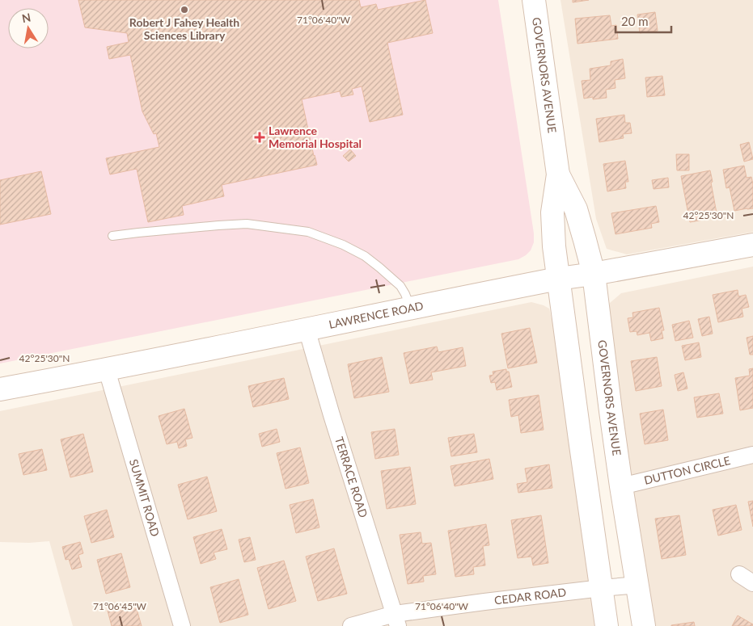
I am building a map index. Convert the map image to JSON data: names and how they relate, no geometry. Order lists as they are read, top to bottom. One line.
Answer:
{"streets":{"street":["GOVERNORS AVENUE","LAWRENCE ROAD","DUTTON CIRCLE","TERRACE ROAD","SUMMIT ROAD","CEDAR ROAD"]},"crossings":[["GOVERNORS AVENUE","LAWRENCE ROAD"],["GOVERNORS AVENUE","DUTTON CIRCLE"],["GOVERNORS AVENUE","CEDAR ROAD"],["LAWRENCE ROAD","TERRACE ROAD"],["LAWRENCE ROAD","SUMMIT ROAD"],["TERRACE ROAD","CEDAR ROAD"]],"places":{"other":["Robert J Fahey Health Sciences Library"],"health":["Lawrence Memorial Hospital"]},"scale_bar":"20 m","north":"top","coordinates":["71°06'40\"W","42°25'30\"N","71°06'45\"W"]}
